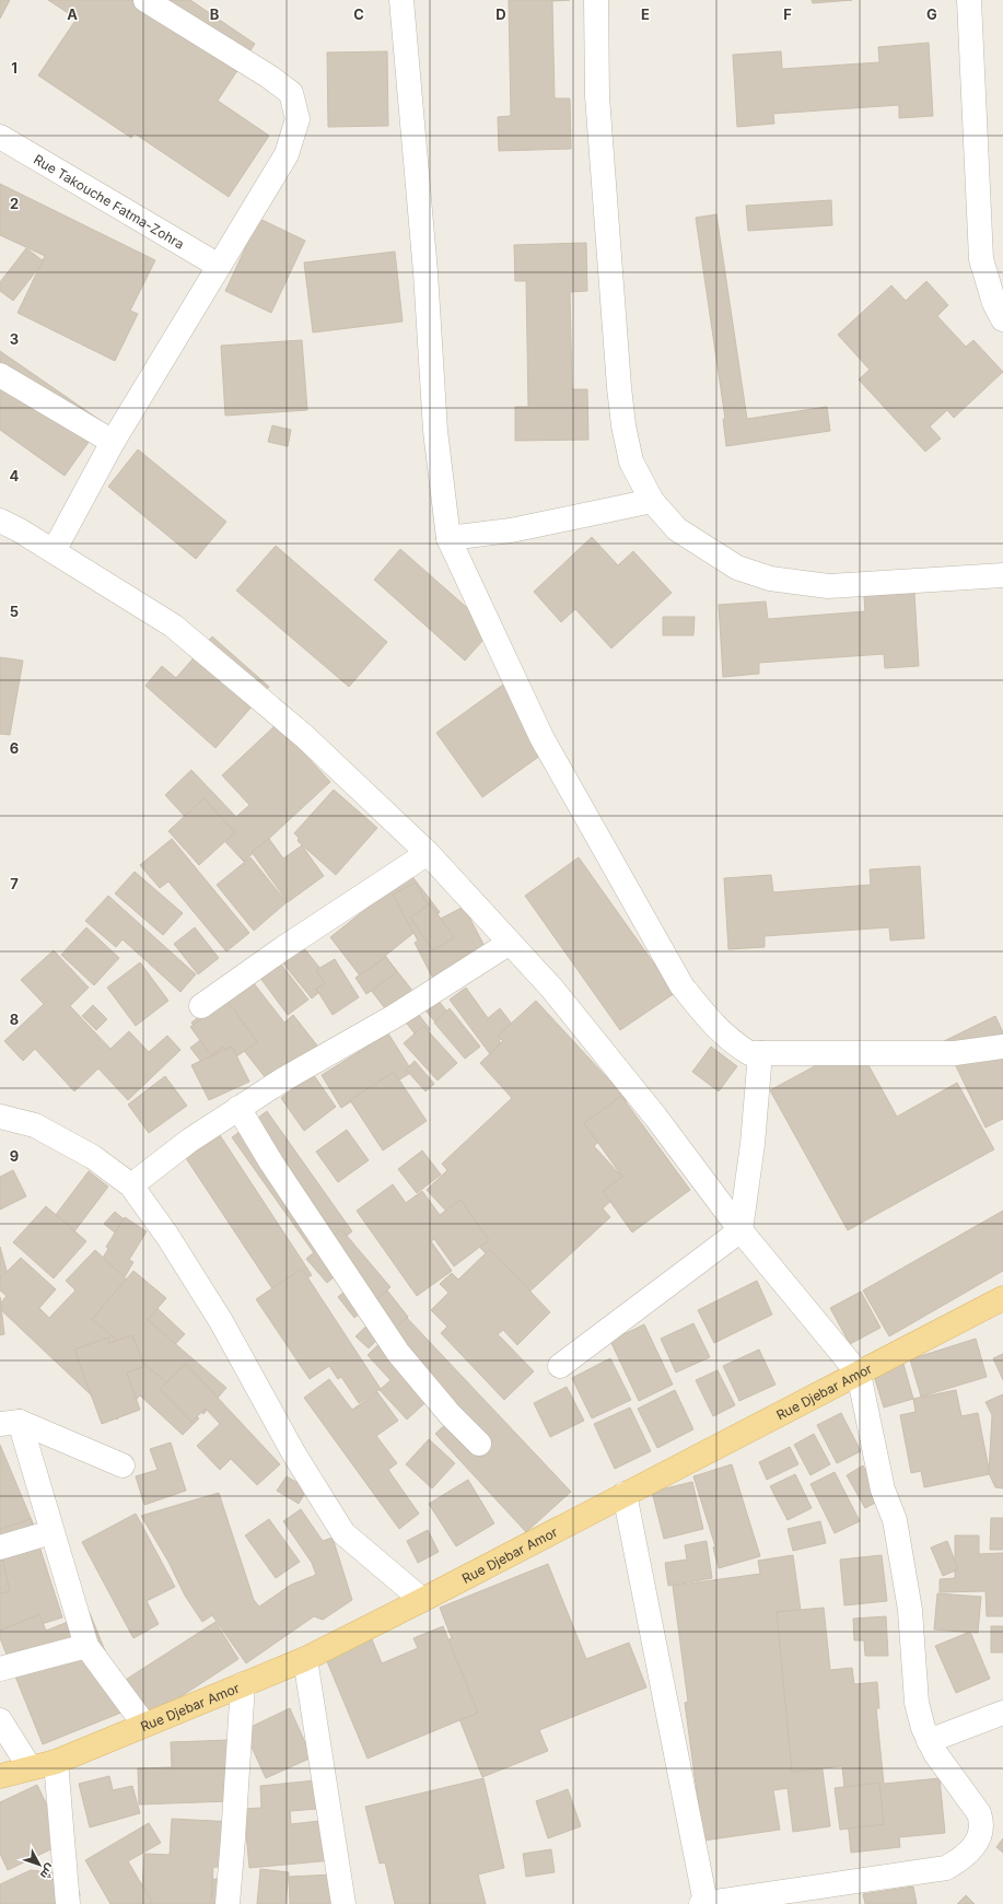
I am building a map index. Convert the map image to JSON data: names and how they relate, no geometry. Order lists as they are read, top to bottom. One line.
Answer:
{"streets":{"main road":["Rue Djebar Amor"],"street":["Rue Takouche Fatma-Zohra"]},"north":"bottom right","grid":{"columns":["A","B","C","D","E","F","G"],"rows":["1","2","3","4","5","6","7","8","9"]}}
